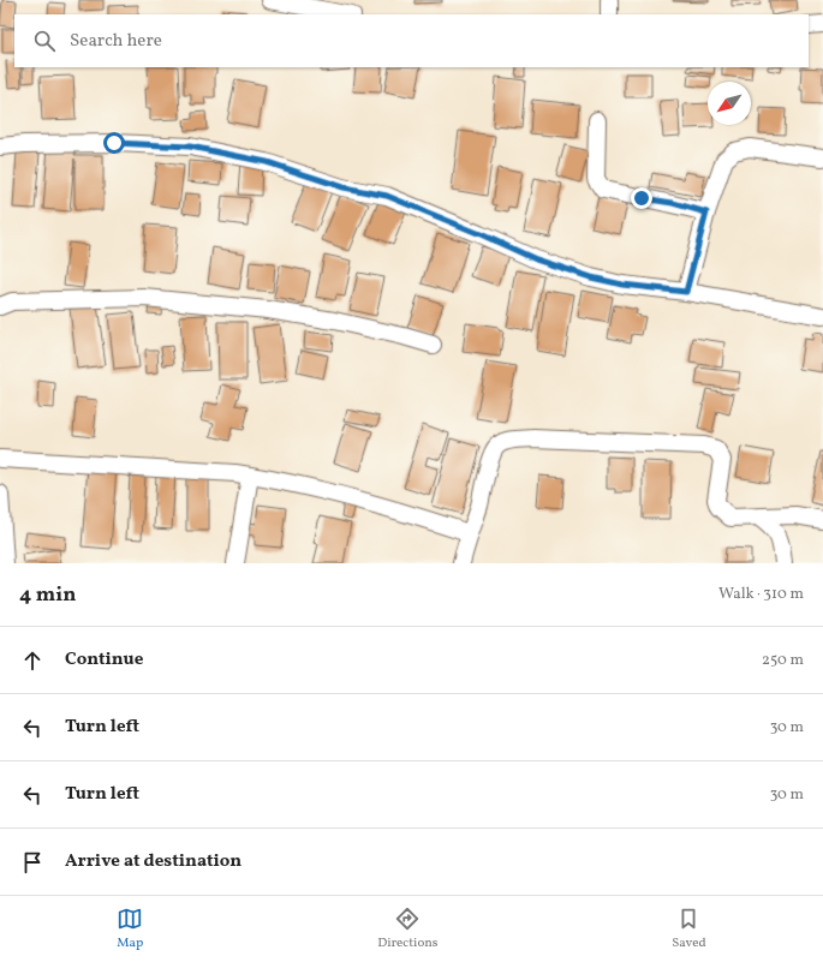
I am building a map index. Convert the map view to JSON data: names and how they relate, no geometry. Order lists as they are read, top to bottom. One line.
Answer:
{"north":"bottom left","page":{"search":"Search here","heading":["4 min","Walk · 310 m"],"list":[["Continue","250 m"],["Turn left","30 m"],["Turn left","30 m"],"Arrive at destination"],"nav":["Map","Directions","Saved"]}}
